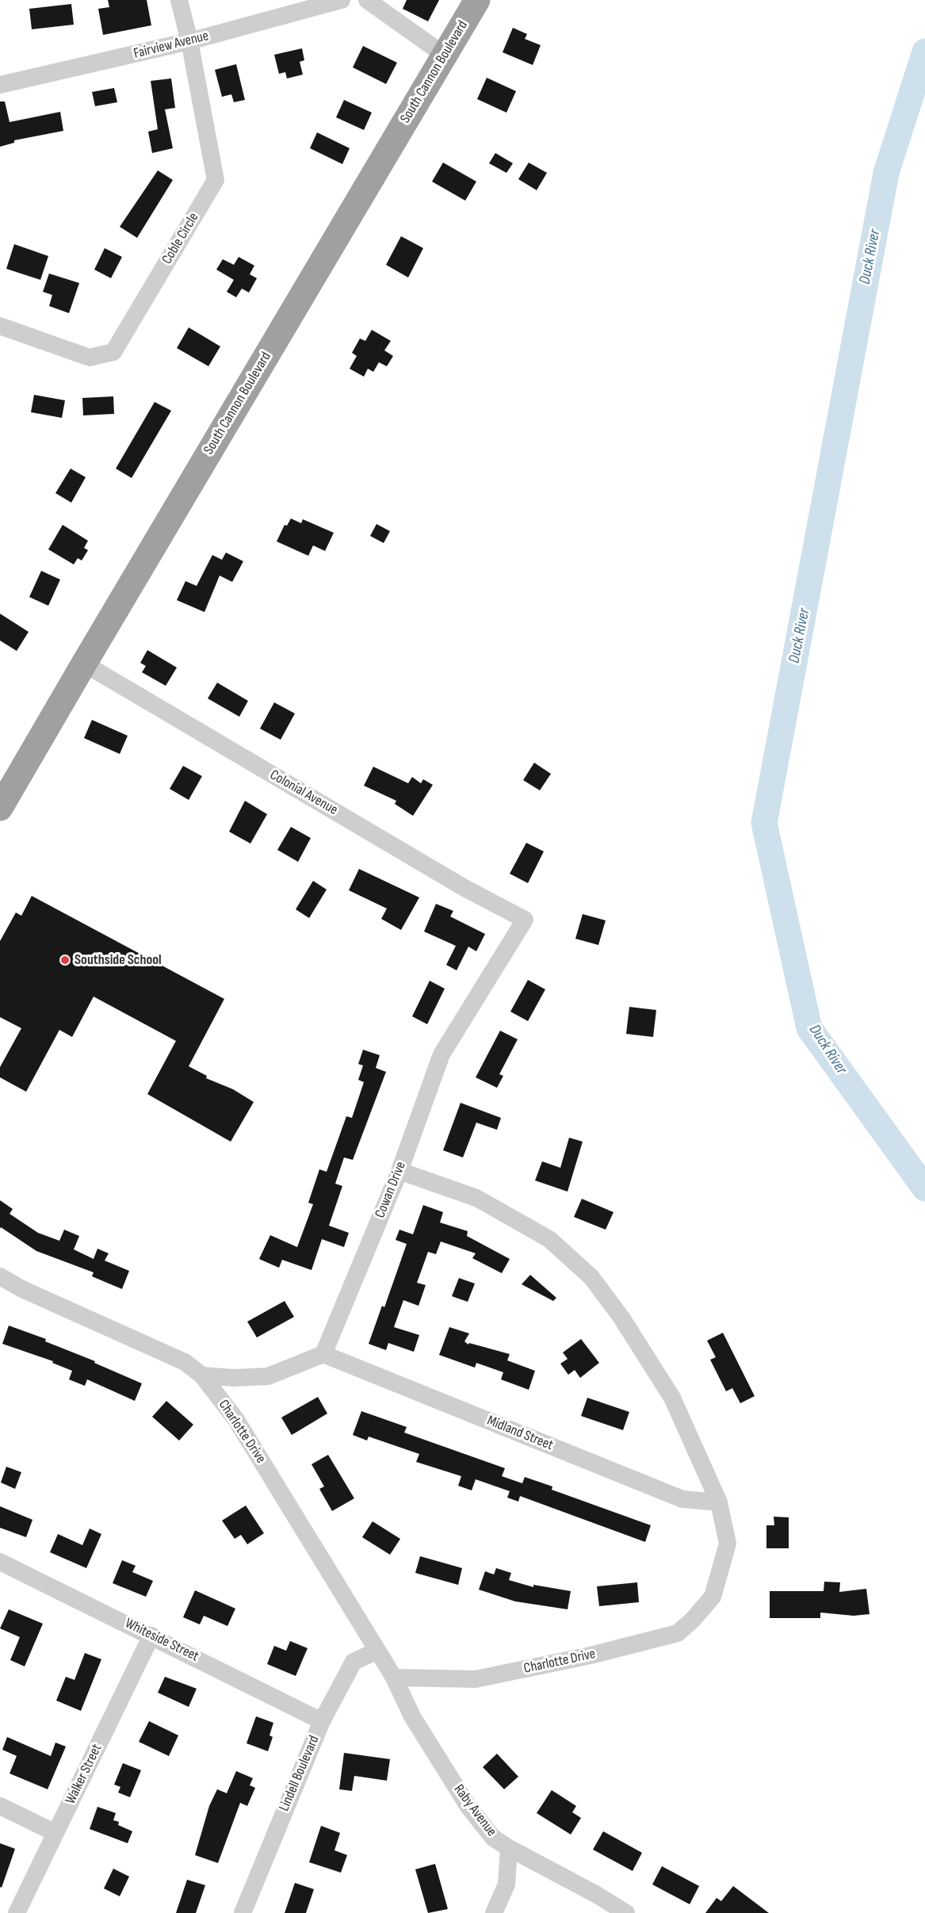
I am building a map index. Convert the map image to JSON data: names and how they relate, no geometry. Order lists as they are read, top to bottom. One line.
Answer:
{"streets":{"highway":["South Cannon Boulevard"],"street":["Fairview Avenue","Coble Circle","Colonial Avenue","Cowan Drive","Charlotte Drive","Midland Street","Whiteside Street","Lindell Boulevard","Walker Street","Raby Avenue"]},"crossings":[["Fairview Avenue","Coble Circle"],["South Cannon Boulevard","Colonial Avenue"],["Colonial Avenue","Cowan Drive"],["Cowan Drive","Charlotte Drive"],["Cowan Drive","Midland Street"],["Charlotte Drive","Midland Street"],["Charlotte Drive","Lindell Boulevard"],["Charlotte Drive","Raby Avenue"],["Whiteside Street","Lindell Boulevard"],["Whiteside Street","Walker Street"]],"water":["Duck River"],"places":["Southside School"]}
